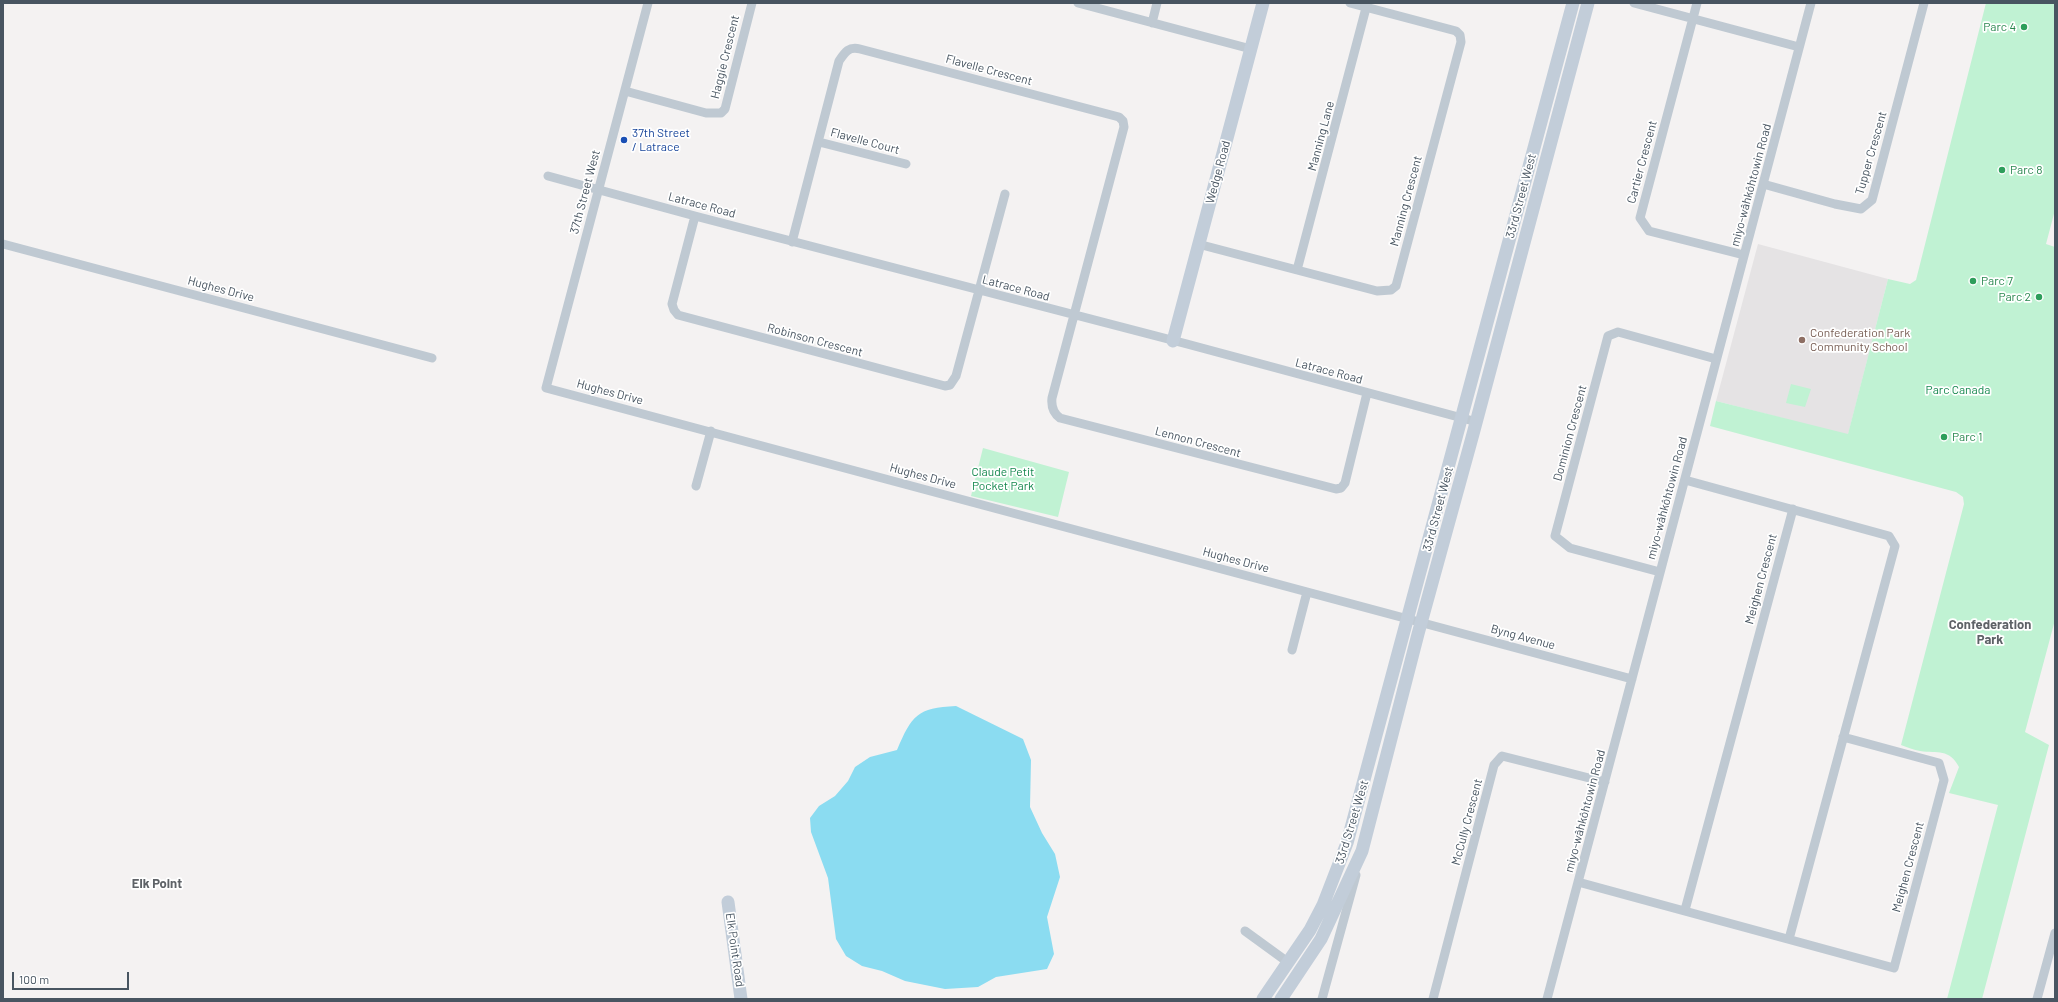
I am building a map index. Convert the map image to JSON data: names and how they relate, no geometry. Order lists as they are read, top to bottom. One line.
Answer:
{"streets":{"main road":["Wedge Road","33rd Street West","Elk Point Road"],"street":["Haggie Crescent","Flavelle Crescent","Manning Lane","Flavelle Court","Tupper Crescent","Cartier Crescent","miyo-wâhkôhtowin Road","37th Street West","Manning Crescent","Latrace Road","Hughes Drive","Robinson Crescent","Dominion Crescent","Lennon Crescent","Meighen Crescent","Byng Avenue","McCully Crescent"]},"crossings":[["Haggie Crescent","37th Street West"],["Flavelle Crescent","Flavelle Court"],["Flavelle Crescent","Latrace Road"],["Flavelle Crescent","Lennon Crescent"],["Manning Lane","Manning Crescent"],["Tupper Crescent","miyo-wâhkôhtowin Road"],["Cartier Crescent","miyo-wâhkôhtowin Road"],["Wedge Road","Manning Crescent"],["Wedge Road","Latrace Road"],["miyo-wâhkôhtowin Road","Dominion Crescent"],["miyo-wâhkôhtowin Road","Meighen Crescent"],["miyo-wâhkôhtowin Road","Byng Avenue"],["miyo-wâhkôhtowin Road","McCully Crescent"],["37th Street West","Latrace Road"],["37th Street West","Hughes Drive"],["33rd Street West","Latrace Road"],["33rd Street West","Hughes Drive"],["33rd Street West","Byng Avenue"],["Latrace Road","Robinson Crescent"],["Latrace Road","Lennon Crescent"],["Hughes Drive","Byng Avenue"]],"districts":["Confederation Park","Elk Point"],"parks":["Parc Canada","Claude Petit Pocket Park"],"places":["Parc 4","37th Street / Latrace","Parc 8","Parc 7","Parc 2","Confederation Park Community School","Parc 1"],"scale_bar":"100 m"}
